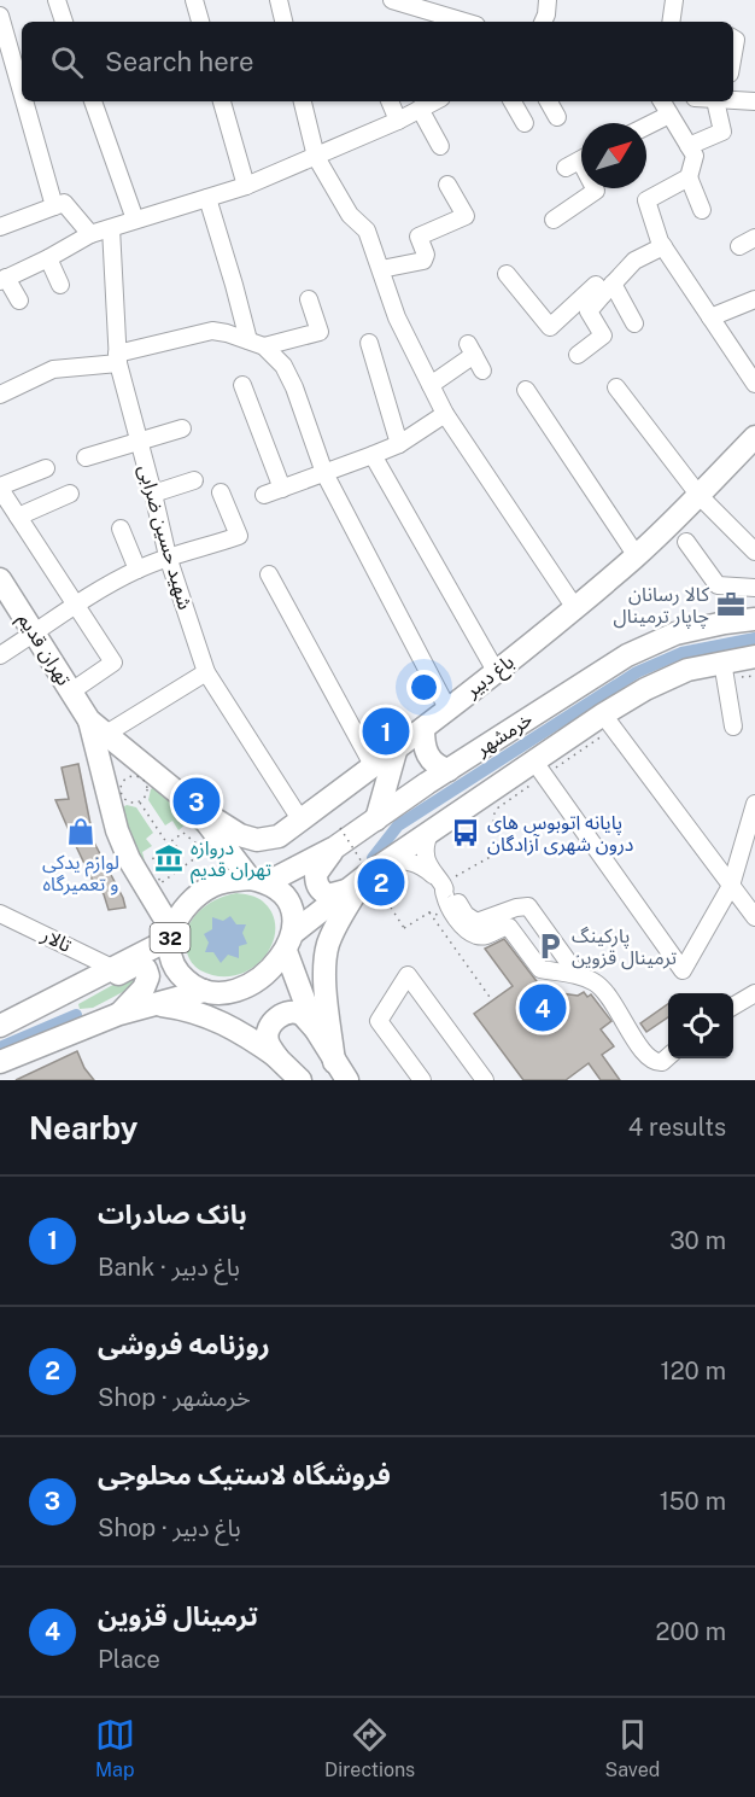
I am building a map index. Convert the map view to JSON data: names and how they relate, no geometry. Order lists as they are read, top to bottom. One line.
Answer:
{"streets":{"main road":["تهران قدیم","باغ دبیر","خرمشهر","32"],"street":["شهید حسین ضرابی","تالار"]},"crossings":[["شهید حسین ضرابی","باغ دبیر"],["خرمشهر","32"],["32","تالار"]],"places":{"office":["کالا رسانان چاپار ترمینال"],"shop":["لوازم یدکی و تعمیرگاه"],"bus stop":["پایانه اتوبوس های درون شهری آزادگان"],"museum":["دروازه تهران قدیم"],"parking":["پارکینگ ترمینال قزوین"]},"north":"top right","page":{"search":"Search here","pins":["1","3","2","4"],"heading":["Nearby","4 results"],"list":[{"mark":"1","name":"بانک صادرات","note":"Bank · باغ دبیر","value":"30 m"},{"mark":"2","name":"روزنامه فروشی","note":"Shop · خرمشهر","value":"120 m"},{"mark":"3","name":"فروشگاه لاستیک محلوجی","note":"Shop · باغ دبیر","value":"150 m"},{"mark":"4","name":"ترمینال قزوین","note":"Place","value":"200 m"}],"nav":["Map","Directions","Saved"]}}
